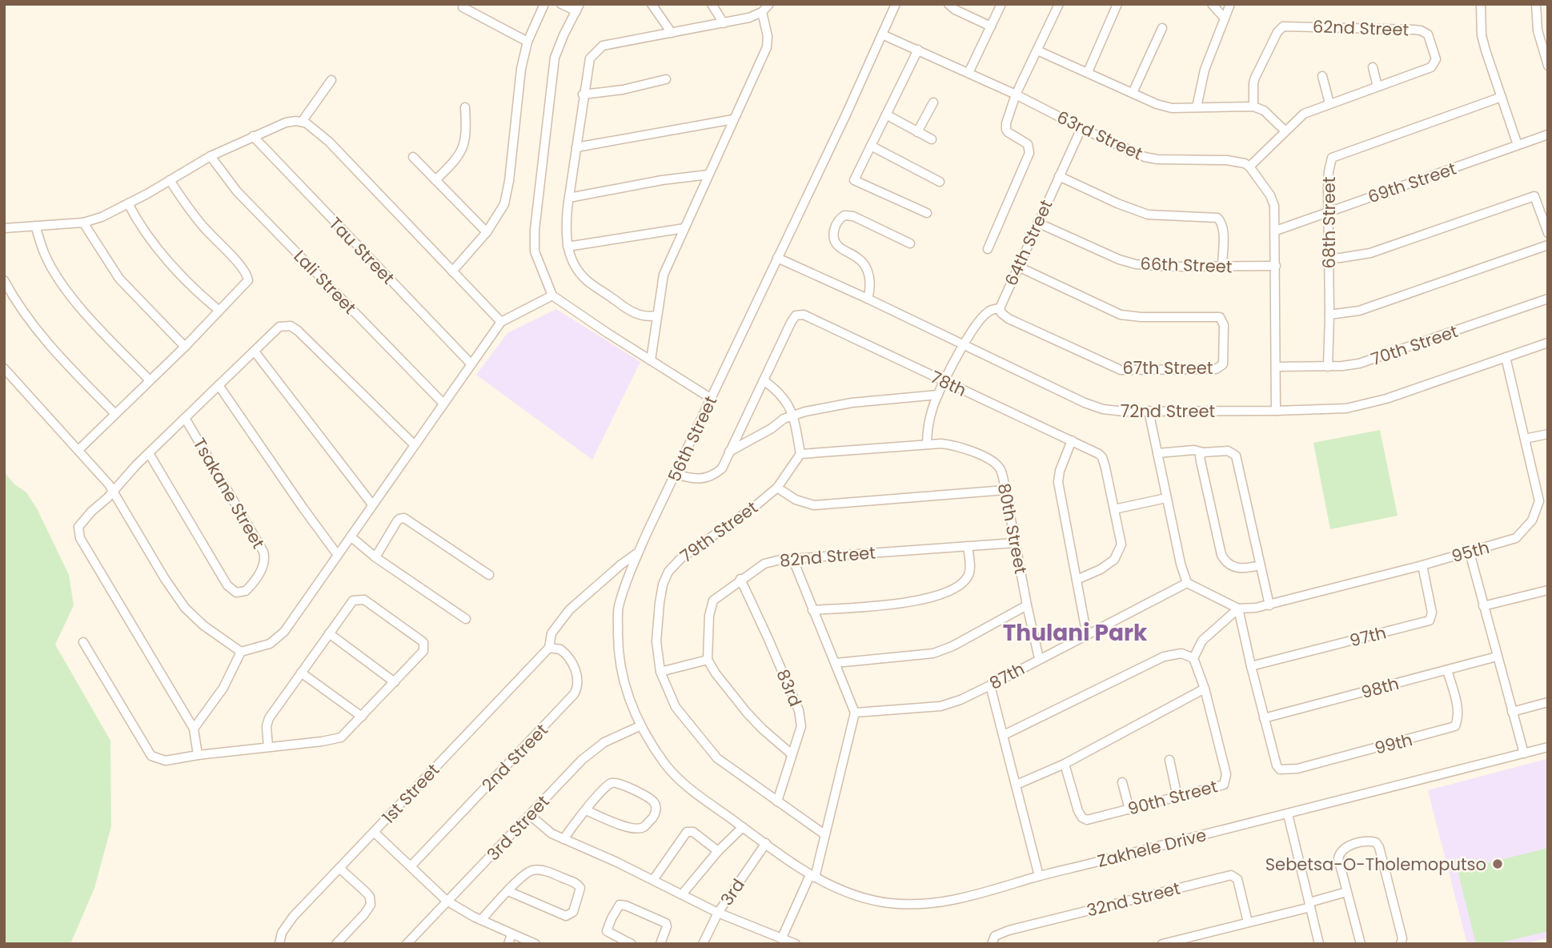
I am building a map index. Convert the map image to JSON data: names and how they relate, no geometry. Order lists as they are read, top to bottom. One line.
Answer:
{"streets":{"street":["62nd Street","63rd Street","69th Street","68th Street","64th Street","Tau Street","66th Street","Lali Street","70th Street","67th Street","78th","72nd Street","56th Street","Tsakane Street","80th Street","79th Street","95th","82nd Street","97th","87th","83rd","98th","99th","2nd Street","1st Street","90th Street","3rd Street","Zakhele Drive","3rd","32nd Street"]},"crossings":[["62nd Street","63rd Street"],["63rd Street","64th Street"],["63rd Street","56th Street"],["69th Street","68th Street"],["68th Street","70th Street"],["64th Street","66th Street"],["64th Street","67th Street"],["78th","56th Street"],["72nd Street","56th Street"],["72nd Street","95th"],["56th Street","3rd Street"],["56th Street","Zakhele Drive"],["56th Street","3rd"],["80th Street","79th Street"],["80th Street","82nd Street"],["80th Street","87th"],["79th Street","83rd"],["95th","97th"],["82nd Street","83rd"],["98th","99th"],["2nd Street","1st Street"],["Zakhele Drive","3rd"]],"districts":["Thulani Park"],"places":["Sebetsa-O-Tholemoputso"]}
